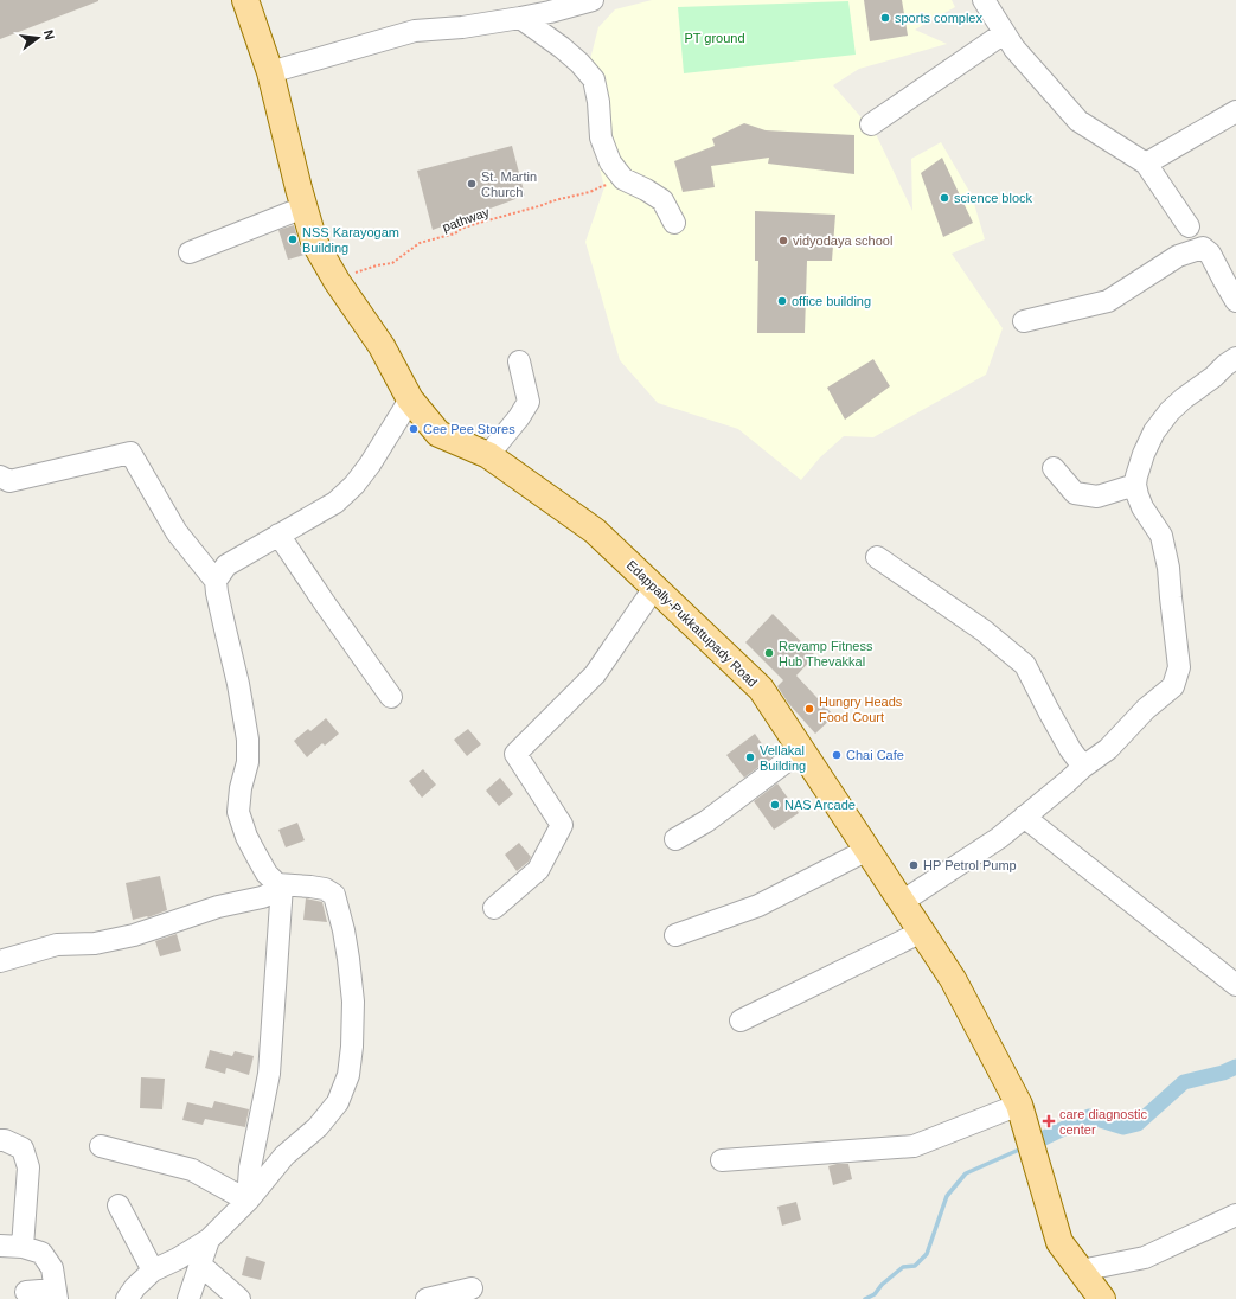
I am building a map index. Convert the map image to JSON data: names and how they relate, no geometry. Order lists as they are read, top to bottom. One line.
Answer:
{"streets":{"main road":["Edappally-Pukkattupady Road"],"path":["pathway"]},"crossings":[["pathway","Edappally-Pukkattupady Road"]],"parks":["PT ground"],"places":{"other":["sports complex","St. Martin Church","science block","NSS Karayogam Building","vidyodaya school","office building","Cee Pee Stores","Revamp Fitness Hub Thevakkal","Hungry Heads Food Court","Chai Cafe","Vellakal Building","NAS Arcade","HP Petrol Pump"],"health":["care diagnostic center"]},"north":"right"}
